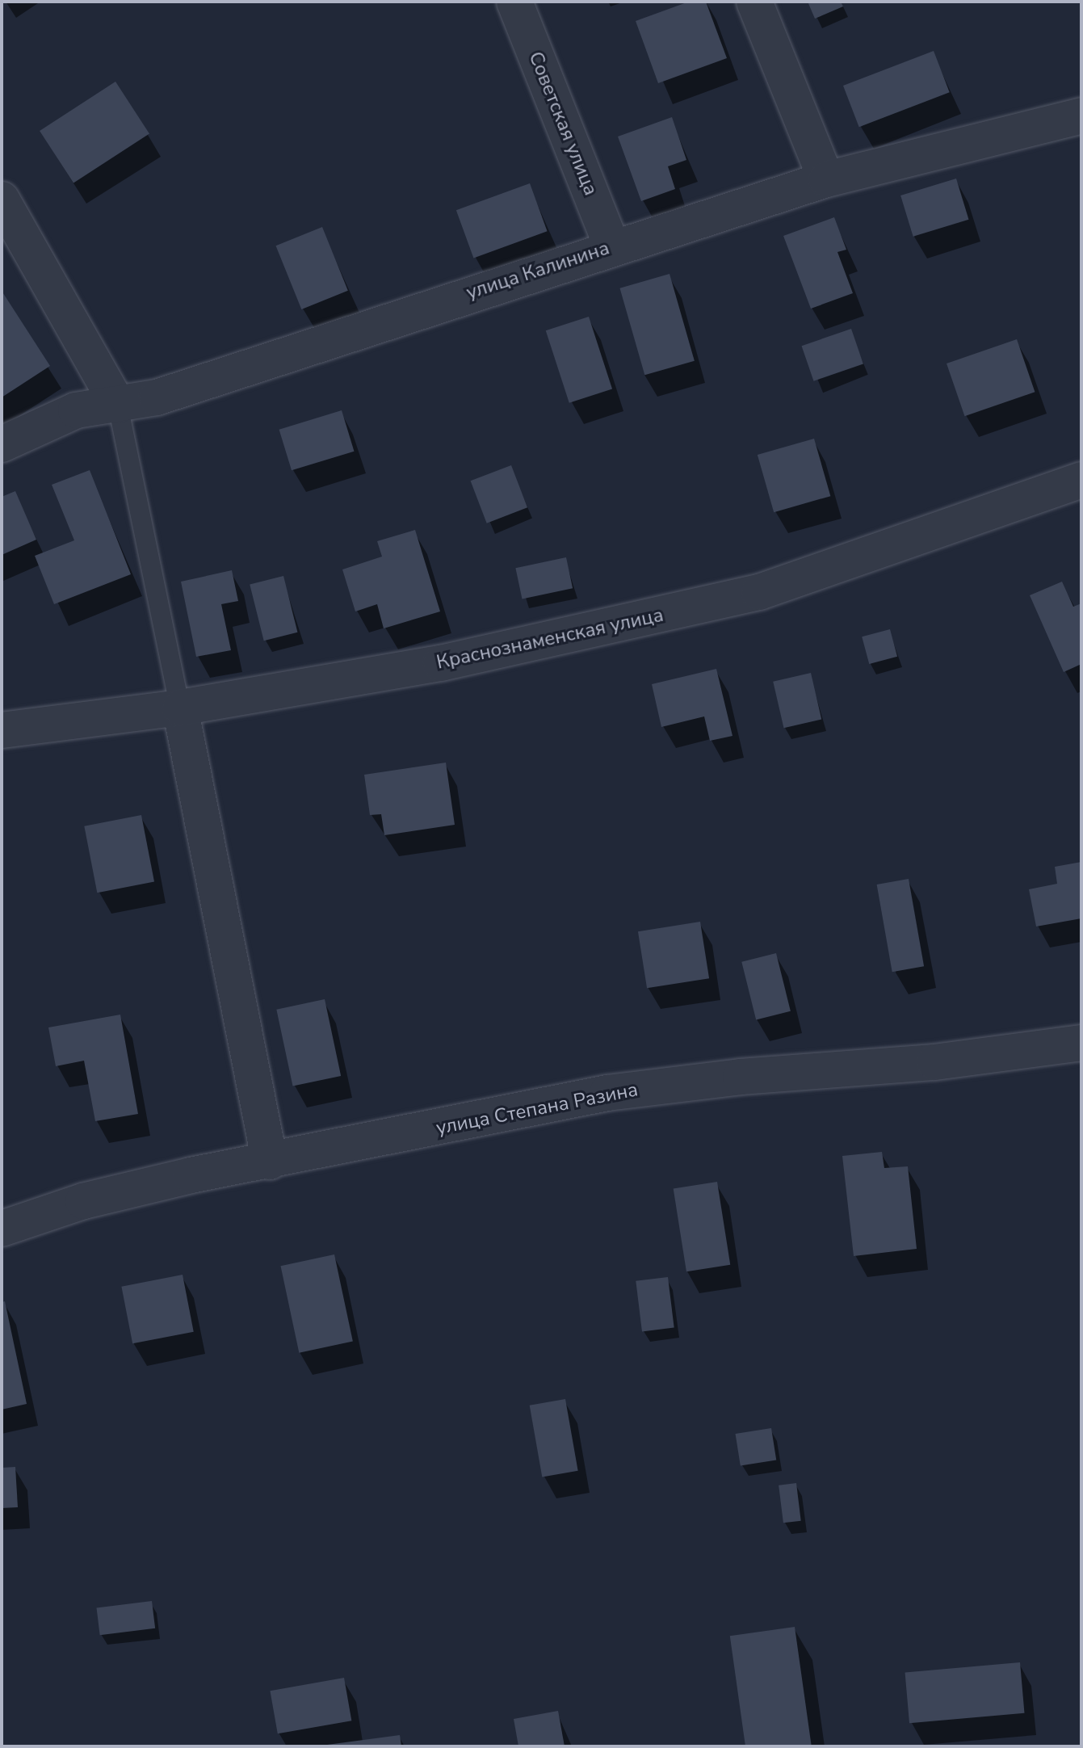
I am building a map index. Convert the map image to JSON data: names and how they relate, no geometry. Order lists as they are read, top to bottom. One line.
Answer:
{"streets":{"street":["Советская улица","улица Калинина","Краснознаменская улица","улица Степана Разина"]},"crossings":[["Советская улица","улица Калинина"]]}
